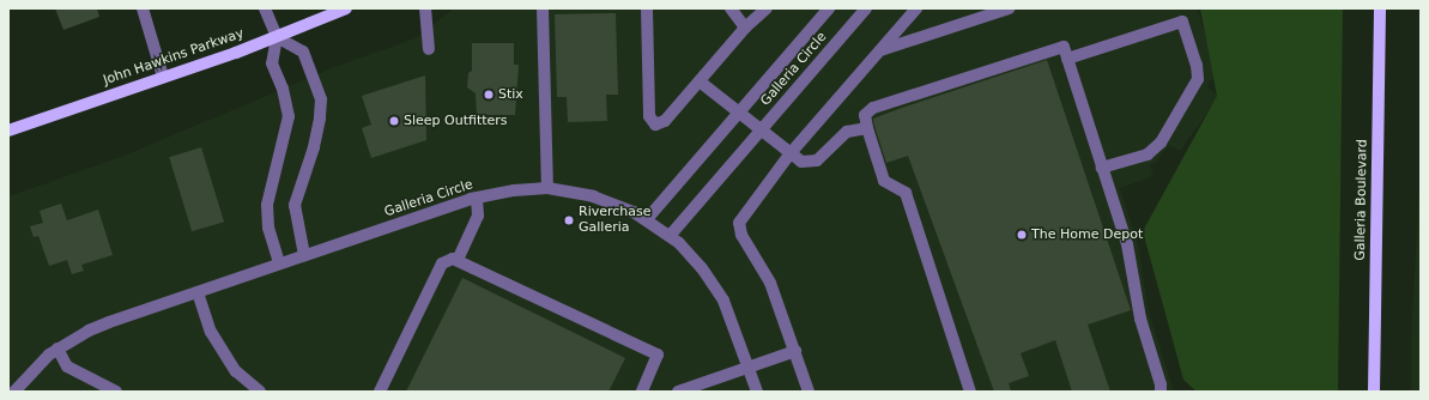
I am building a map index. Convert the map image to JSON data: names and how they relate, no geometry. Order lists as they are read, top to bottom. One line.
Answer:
{"streets":{"main road":["John Hawkins Parkway","Galleria Boulevard"],"street":["Galleria Circle"]},"places":["Stix","Sleep Outfitters","Riverchase Galleria","The Home Depot"]}
